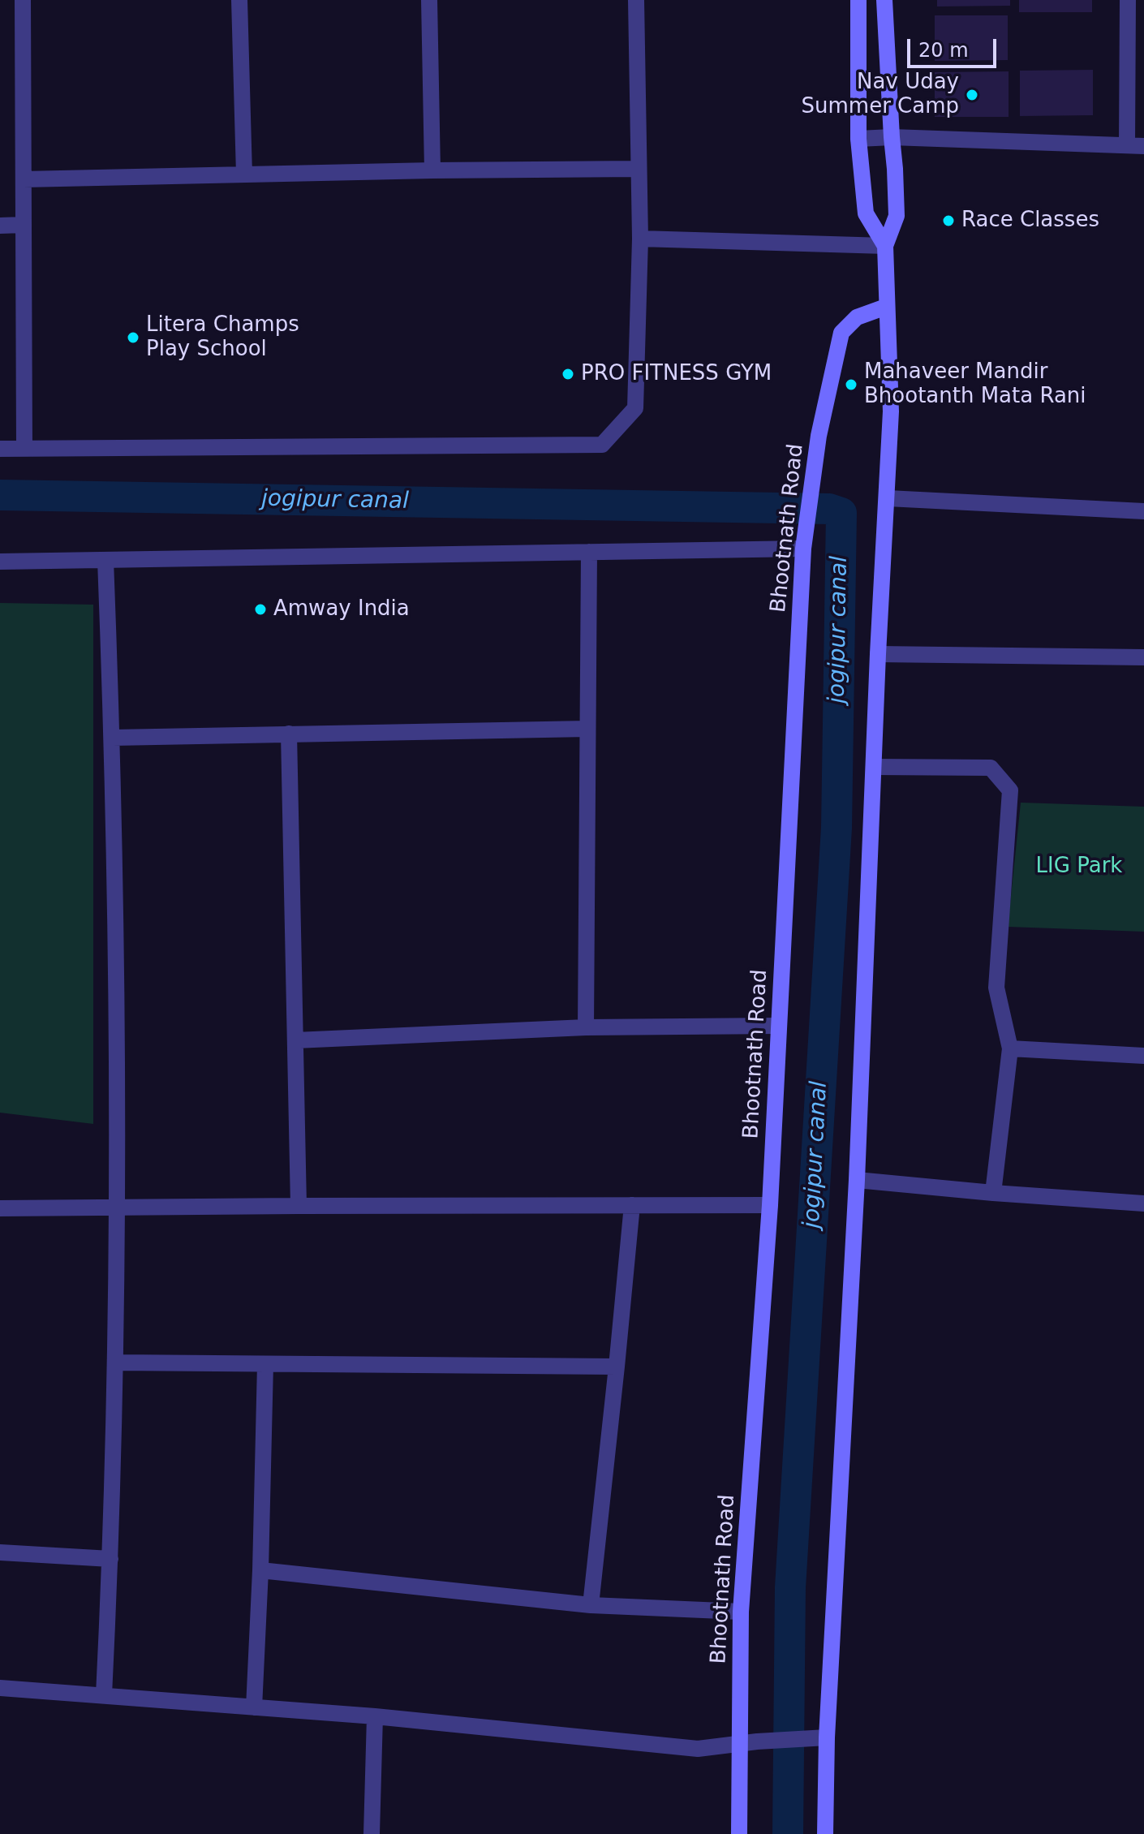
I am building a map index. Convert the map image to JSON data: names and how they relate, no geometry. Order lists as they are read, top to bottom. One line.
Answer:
{"streets":{"street":["Bhootnath Road"]},"water":["jogipur canal"],"parks":["LIG Park"],"places":["Nav Uday Summer Camp","Race Classes","Litera Champs Play School","PRO FITNESS GYM","Mahaveer Mandir Bhootanth Mata Rani","Amway India"],"scale_bar":"20 m"}
